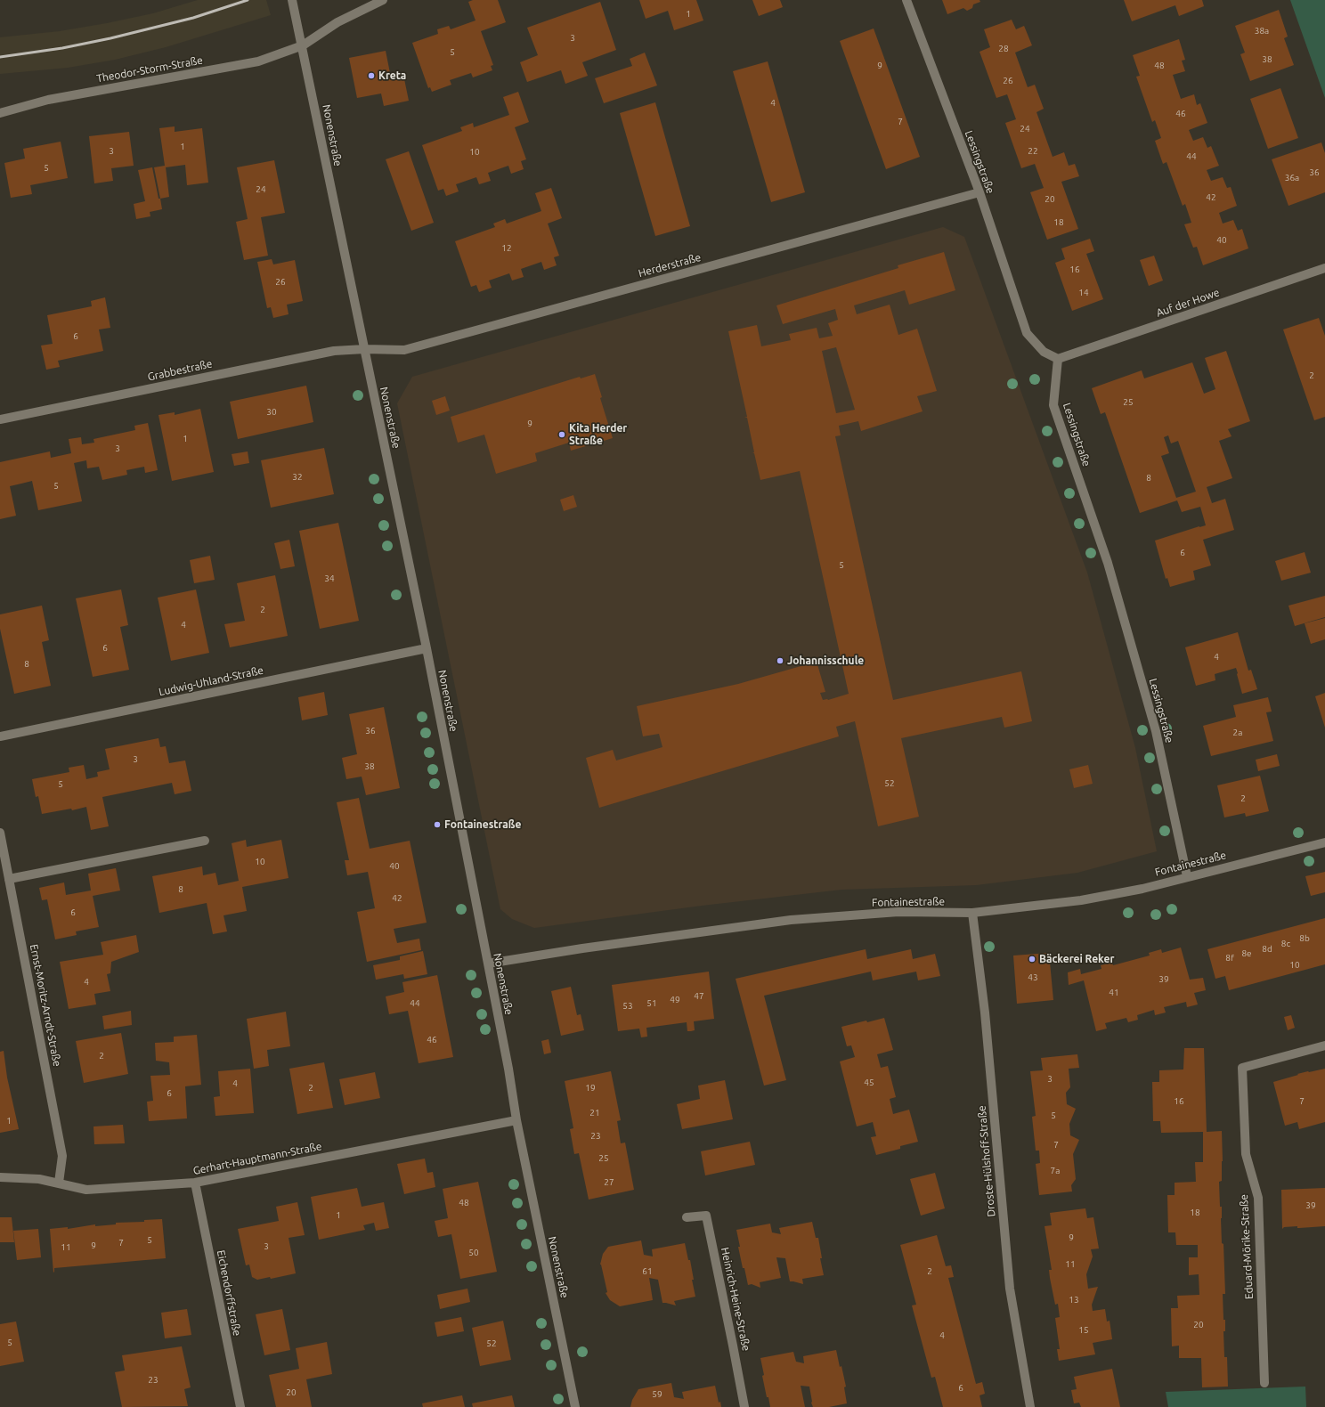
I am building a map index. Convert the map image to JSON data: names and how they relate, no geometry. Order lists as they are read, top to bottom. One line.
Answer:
{"streets":{"street":["Theodor-Storm-Straße","Nonenstraße","Lessingstraße","Herderstraße","Auf der Howe","Grabbestraße","Ludwig-Uhland-Straße","Fontainestraße","Ernst-Moritz-Arndt-Straße","Gerhart-Hauptmann-Straße","Droste-Hülshoff-Straße","Eduard-Mörike-Straße","Eichendorffstraße","Heinrich-Heine-Straße"]},"crossings":[["Theodor-Storm-Straße","Nonenstraße"],["Nonenstraße","Herderstraße"],["Nonenstraße","Grabbestraße"],["Nonenstraße","Ludwig-Uhland-Straße"],["Nonenstraße","Fontainestraße"],["Nonenstraße","Gerhart-Hauptmann-Straße"],["Lessingstraße","Herderstraße"],["Lessingstraße","Auf der Howe"],["Lessingstraße","Fontainestraße"],["Herderstraße","Grabbestraße"],["Fontainestraße","Droste-Hülshoff-Straße"],["Ernst-Moritz-Arndt-Straße","Gerhart-Hauptmann-Straße"],["Gerhart-Hauptmann-Straße","Eichendorffstraße"]],"places":["Kreta","Kita Herder Straße","Johannisschule","Fontainestraße","Bäckerei Reker"],"house_numbers":["1","38a","3","28","5","38","9","48","26","4","46","7","24","1","3","22","10","44","5","36","36a","24","42","20","18","40","12","16","26","14","6","2","25","30","9","1","3","32","8","5","6","5","34","2","4","6","4","8","36","2a","3","38","52","5","2","10","40","8","42","6","8b","8c","8d","8e","8f","10","43","39","4","41","47","49","44","51","53","46","2","3","45","4","2","19","6","16","7","21","5","1","23","7","25","7a","27","48","39","18","1","9","5","7","9","3","11","50","11","61","2","13","20","15","4","5","52","23","6","20","59"]}
